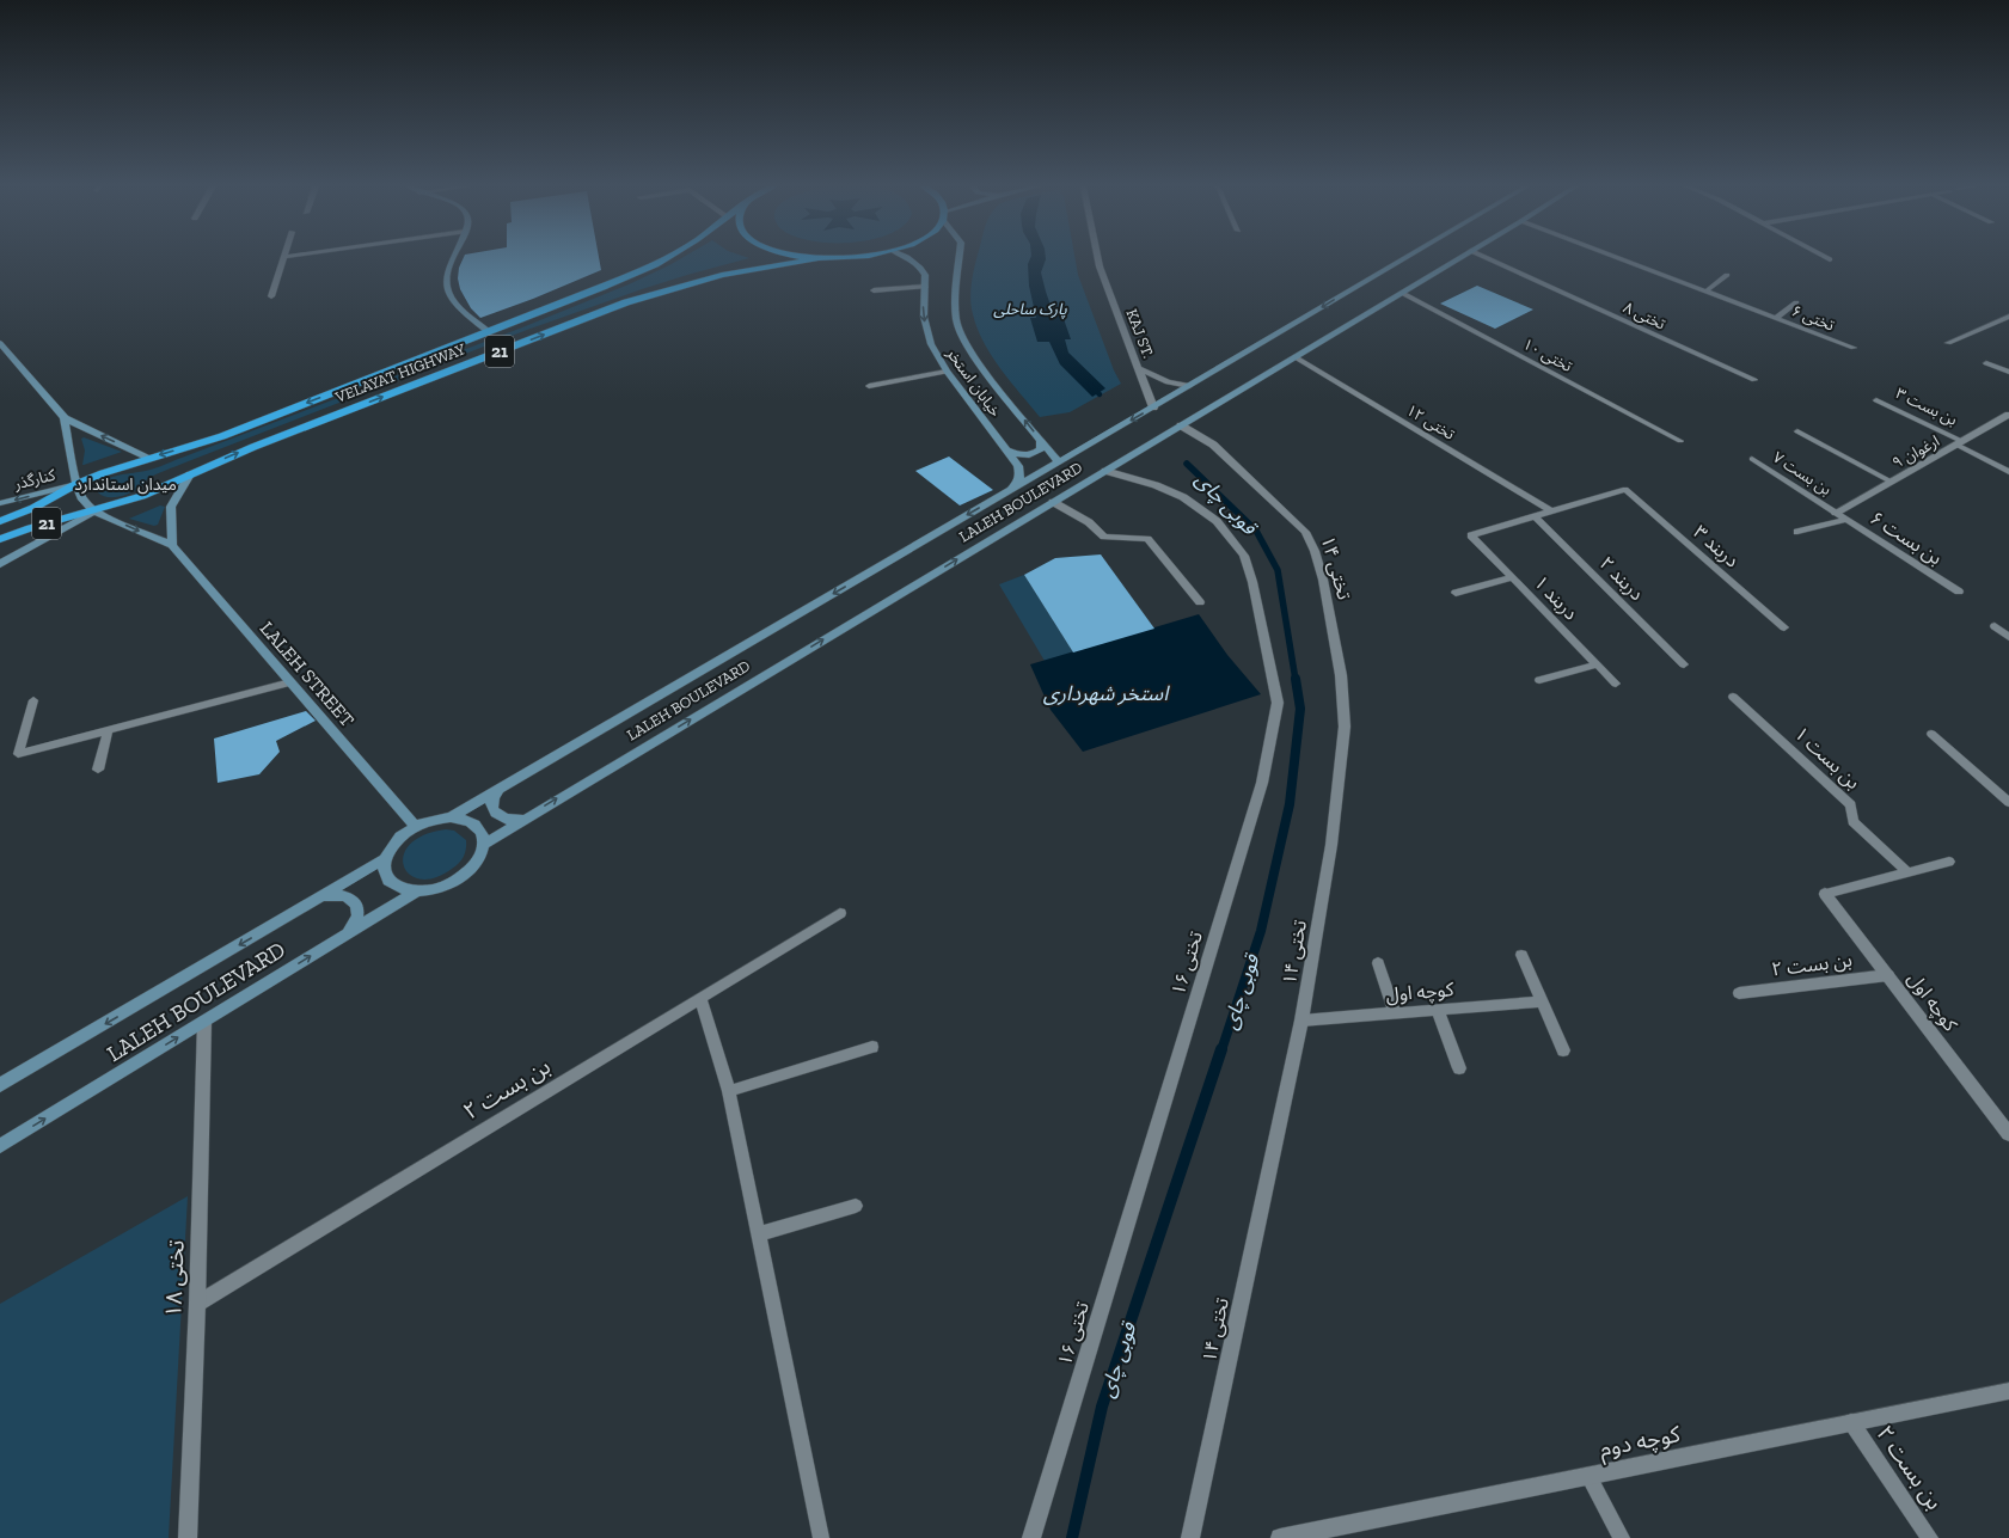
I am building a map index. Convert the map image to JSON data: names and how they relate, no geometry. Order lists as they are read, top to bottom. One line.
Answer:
{"streets":{"highway":["21","VELAYAT HIGHWAY"],"street":["KAJ ST.","خیابان استخر","ارغوان ۹","کنارگذر","LALEH BOULEVARD","تختی ۱۴","LALEH STREET","تختی ۱۶","کوچه اول","تختی ۱۸","کوچه دوم"],"lane":["تختی ۸","تختی ۶","تختی ۱۰","بن بست ۳","تختی ۱۲","بن بست ۷","بن بست ۶","دربند ۳","دربند ۲","دربند ۱","بن بست ۱","بن بست ۲"]},"crossings":[["KAJ ST.","LALEH BOULEVARD"],["21","VELAYAT HIGHWAY"],["21","کنارگذر"],["21","LALEH STREET"],["تختی ۱۰","LALEH BOULEVARD"],["خیابان استخر","LALEH BOULEVARD"],["بن بست ۳","ارغوان ۹"],["تختی ۱۲","LALEH BOULEVARD"],["تختی ۱۲","دربند ۳"],["ارغوان ۹","بن بست ۷"],["ارغوان ۹","بن بست ۶"],["بن بست ۷","بن بست ۶"],["LALEH BOULEVARD","تختی ۱۴"],["LALEH BOULEVARD","LALEH STREET"],["LALEH BOULEVARD","تختی ۱۶"],["LALEH BOULEVARD","تختی ۱۸"],["تختی ۱۴","کوچه اول"],["دربند ۲","دربند ۱"],["بن بست ۲","کوچه اول"],["بن بست ۲","تختی ۱۸"],["بن بست ۲","کوچه دوم"]],"districts":["میدان استاندارد"],"water":["قوبی چای","استخر شهرداری"],"parks":["پارک ساحلی"]}
